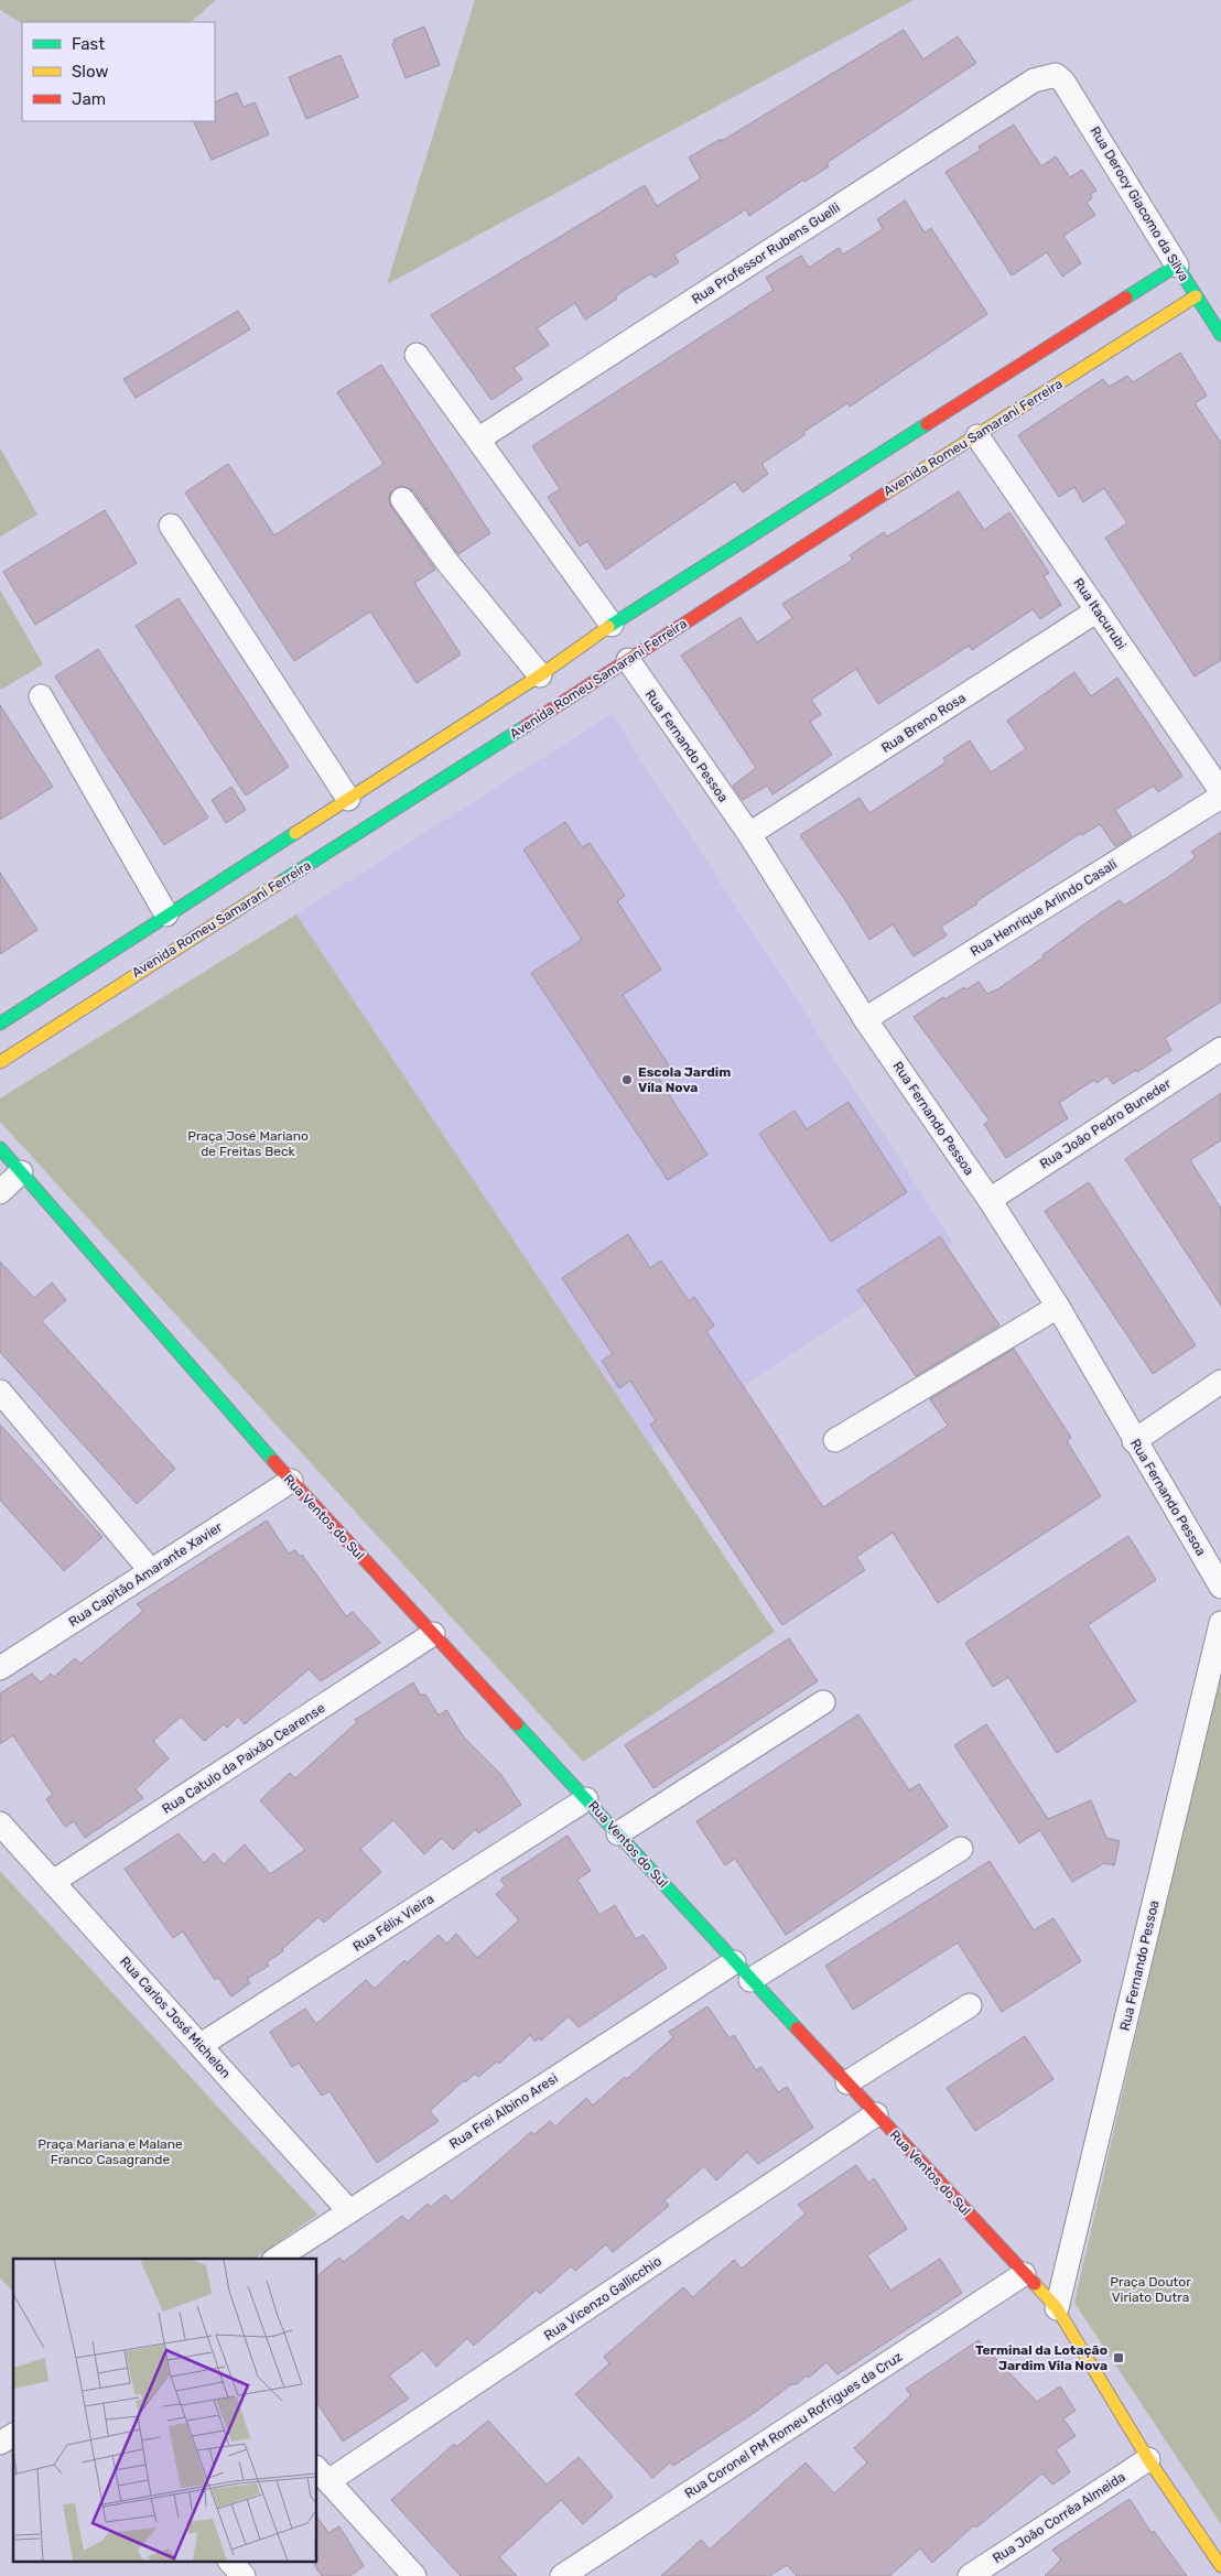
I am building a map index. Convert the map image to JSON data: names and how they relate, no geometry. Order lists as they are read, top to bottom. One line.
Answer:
{"streets":{"street":["Rua Derocy Giacomo da Silva","Rua Professor Rubens Guelli","Avenida Romeu Samarani Ferreira","Rua Itacurubi","Rua Breno Rosa","Rua Fernando Pessoa","Rua Henrique Arlindo Casali","Rua João Pedro Buneder","Rua Ventos do Sul","Rua Capitão Amarante Xavier","Rua Catulo da Paixão Cearense","Rua Félix Vieira","Rua Carlos José Michelon","Rua Frei Albino Aresi","Rua Vicenzo Gallicchio","Rua Coronel PM Romeu Rofrigues da Cruz","Rua João Corrêa Almeida"]},"crossings":[["Rua Derocy Giacomo da Silva","Rua Professor Rubens Guelli"],["Rua Derocy Giacomo da Silva","Avenida Romeu Samarani Ferreira"],["Avenida Romeu Samarani Ferreira","Rua Itacurubi"],["Avenida Romeu Samarani Ferreira","Rua Fernando Pessoa"],["Rua Itacurubi","Rua Breno Rosa"],["Rua Breno Rosa","Rua Fernando Pessoa"],["Rua Fernando Pessoa","Rua Henrique Arlindo Casali"],["Rua Fernando Pessoa","Rua João Pedro Buneder"],["Rua Fernando Pessoa","Rua Ventos do Sul"],["Rua Ventos do Sul","Rua Capitão Amarante Xavier"],["Rua Ventos do Sul","Rua Catulo da Paixão Cearense"],["Rua Ventos do Sul","Rua Félix Vieira"],["Rua Ventos do Sul","Rua Frei Albino Aresi"],["Rua Ventos do Sul","Rua Vicenzo Gallicchio"],["Rua Ventos do Sul","Rua Coronel PM Romeu Rofrigues da Cruz"],["Rua Ventos do Sul","Rua João Corrêa Almeida"],["Rua Catulo da Paixão Cearense","Rua Carlos José Michelon"],["Rua Félix Vieira","Rua Carlos José Michelon"],["Rua Carlos José Michelon","Rua Frei Albino Aresi"]],"parks":["Praça José Mariano de Freitas Beck","Praça Mariana e Malane Franco Casagrande","Praça Doutor Viriato Dutra"],"places":{"other":["Escola Jardim Vila Nova"],"transit":["Terminal da Lotação Jardim Vila Nova"]},"legend":["Fast","Slow","Jam"]}
